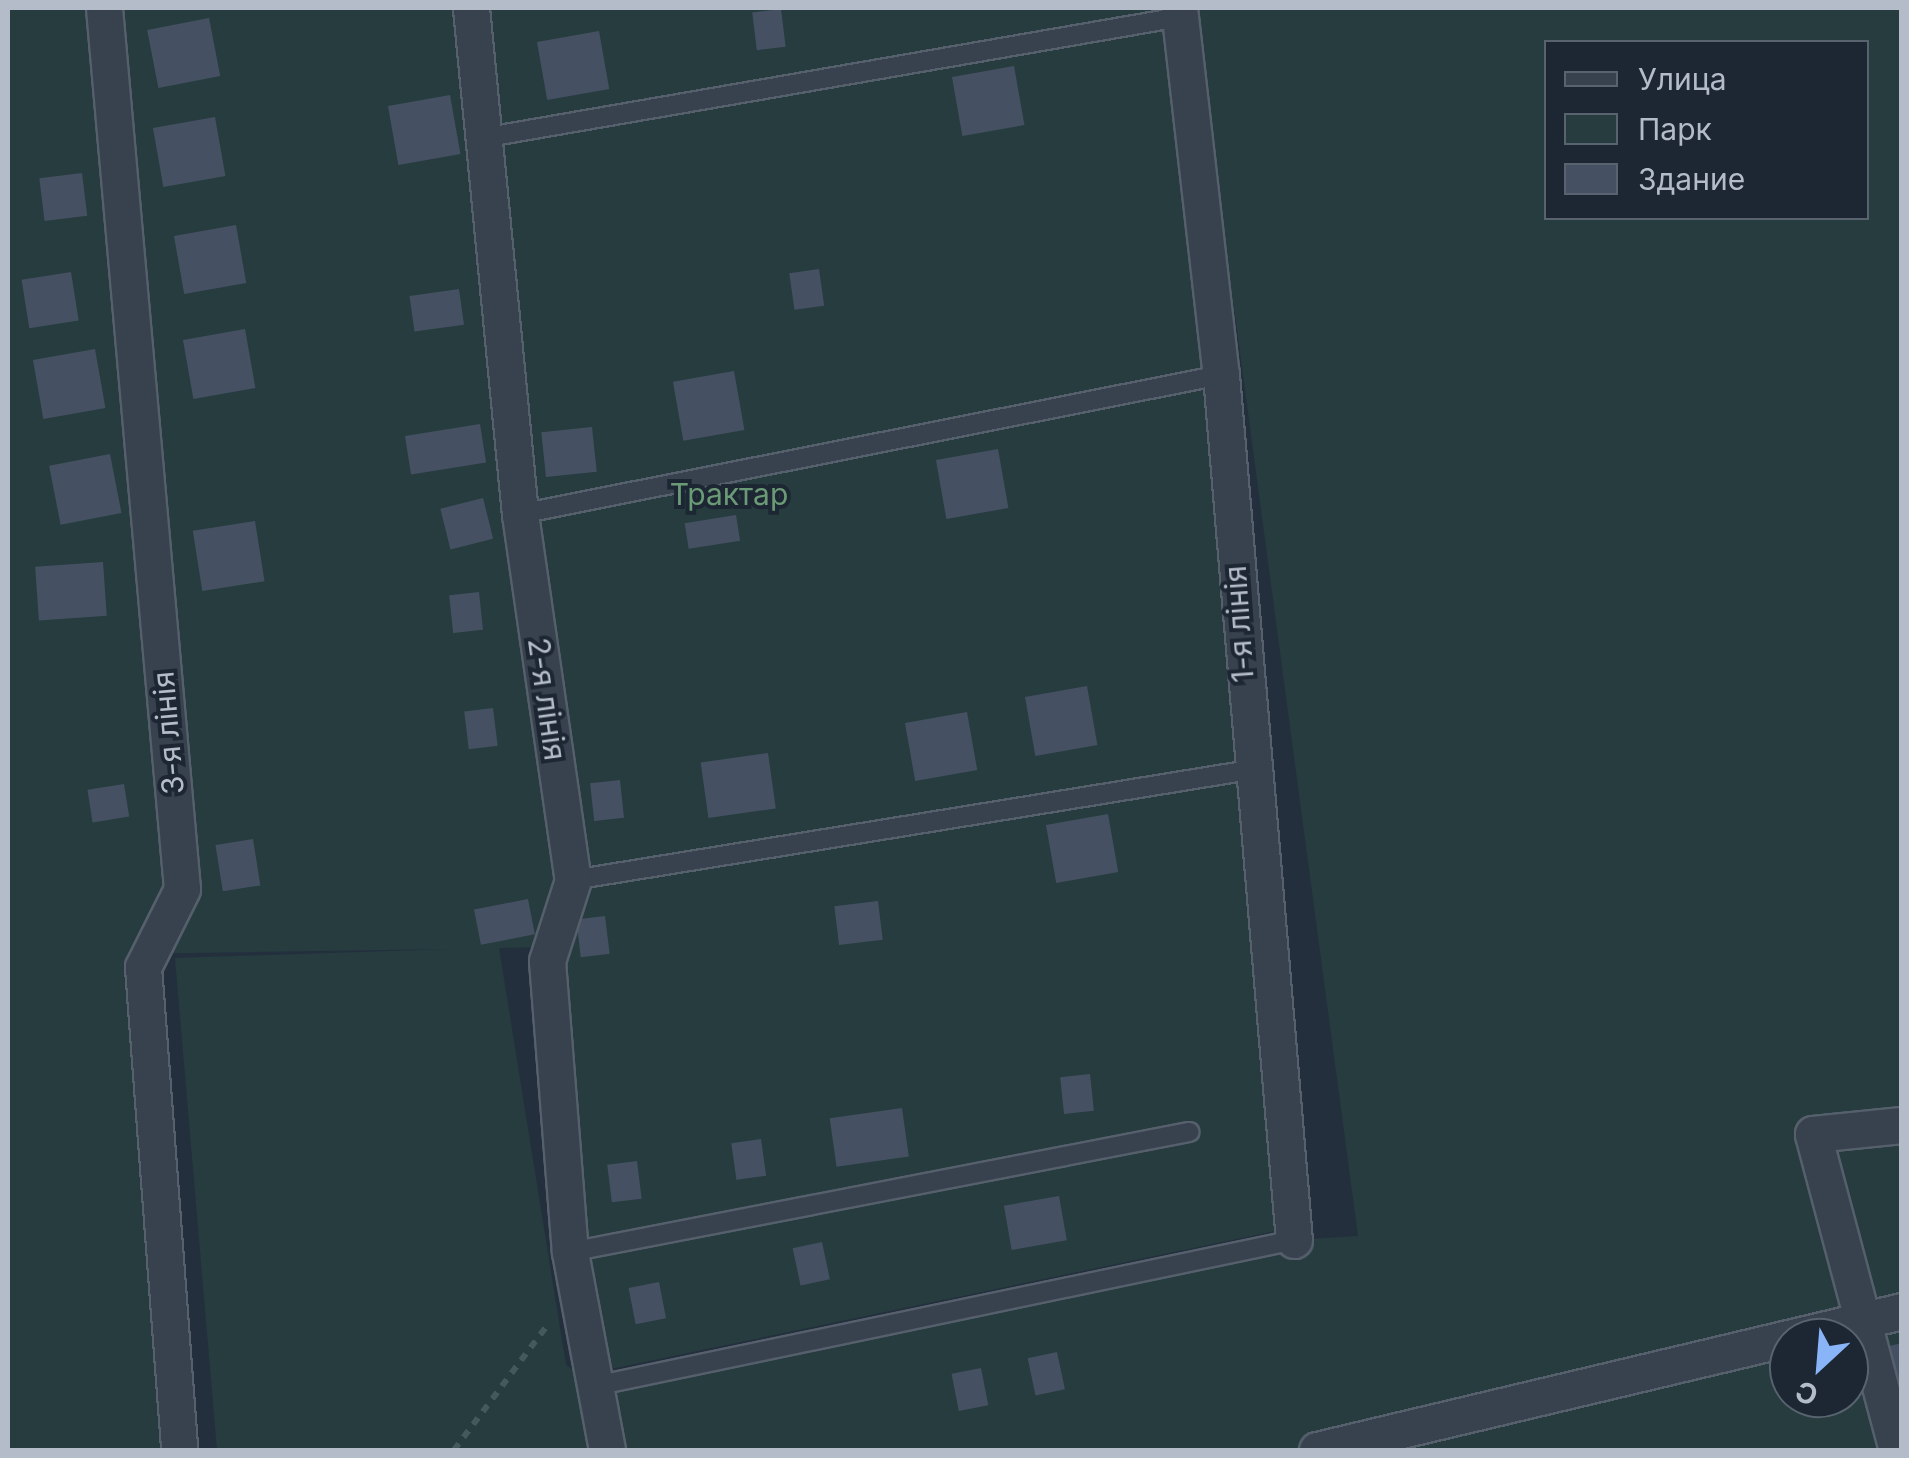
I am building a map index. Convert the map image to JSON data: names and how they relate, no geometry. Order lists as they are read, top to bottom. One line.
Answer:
{"streets":{"street":["1-я лінія","2-я лінія","3-я лінія"]},"parks":["Трактар"],"legend":["Улица","Парк","Здание"],"north":"bottom left"}
